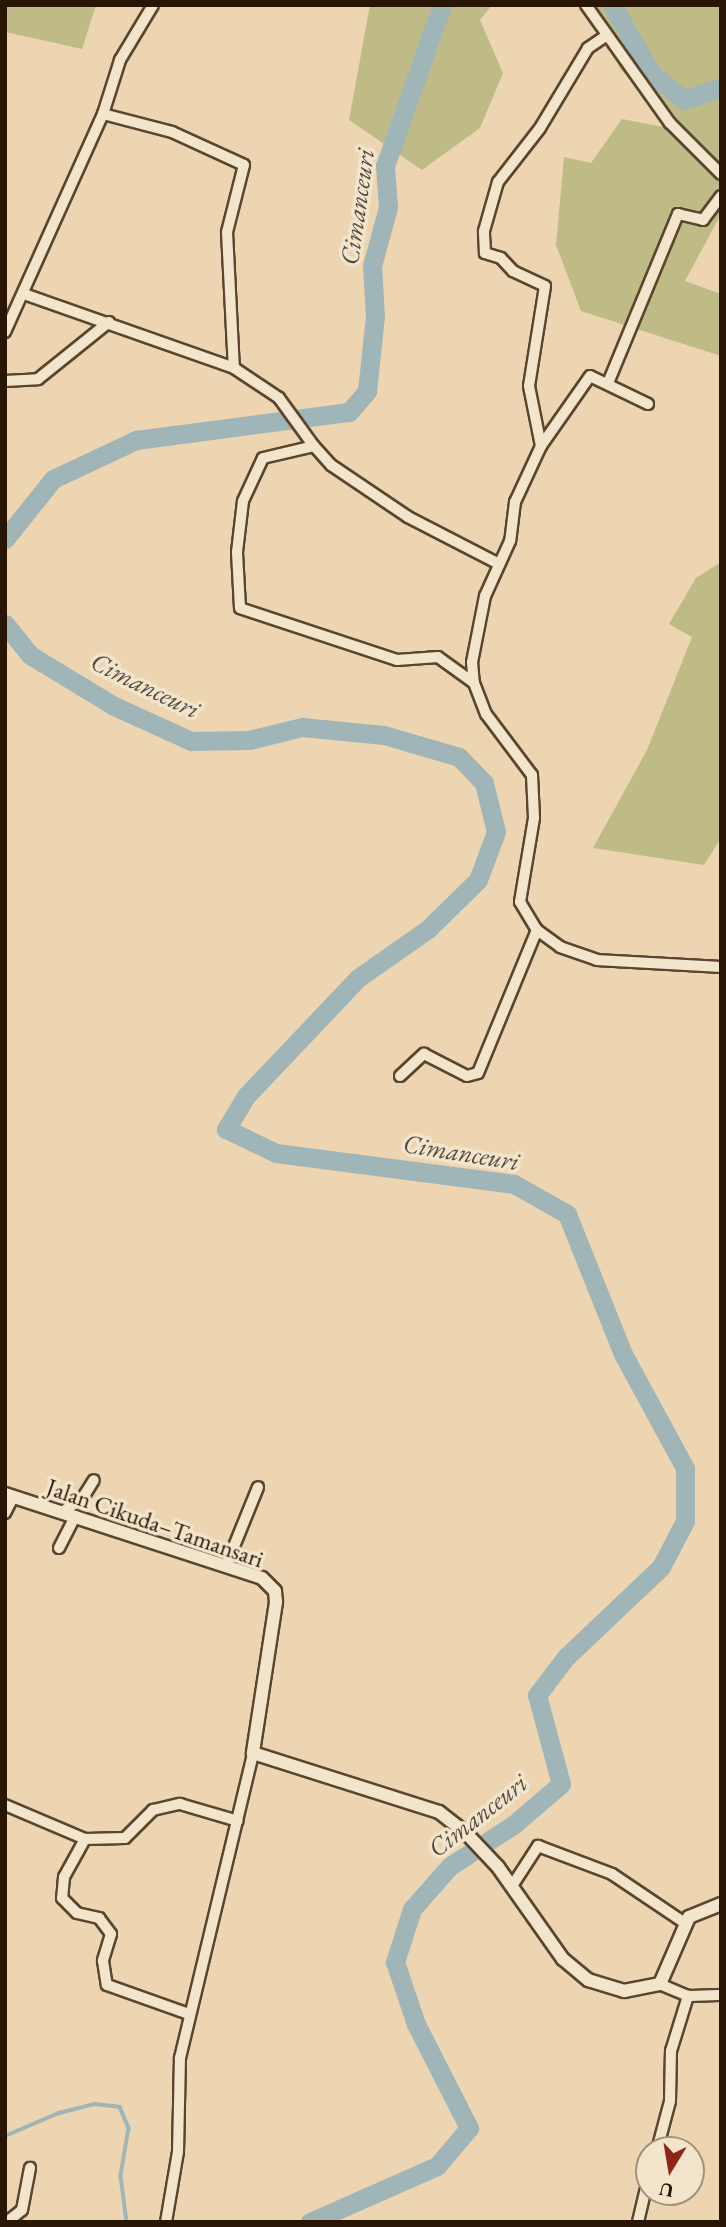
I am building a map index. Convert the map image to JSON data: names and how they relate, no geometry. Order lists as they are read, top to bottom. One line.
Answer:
{"streets":{"street":["Jalan Cikuda–Tamansari"]},"water":["Cimanceuri"],"north":"bottom"}
